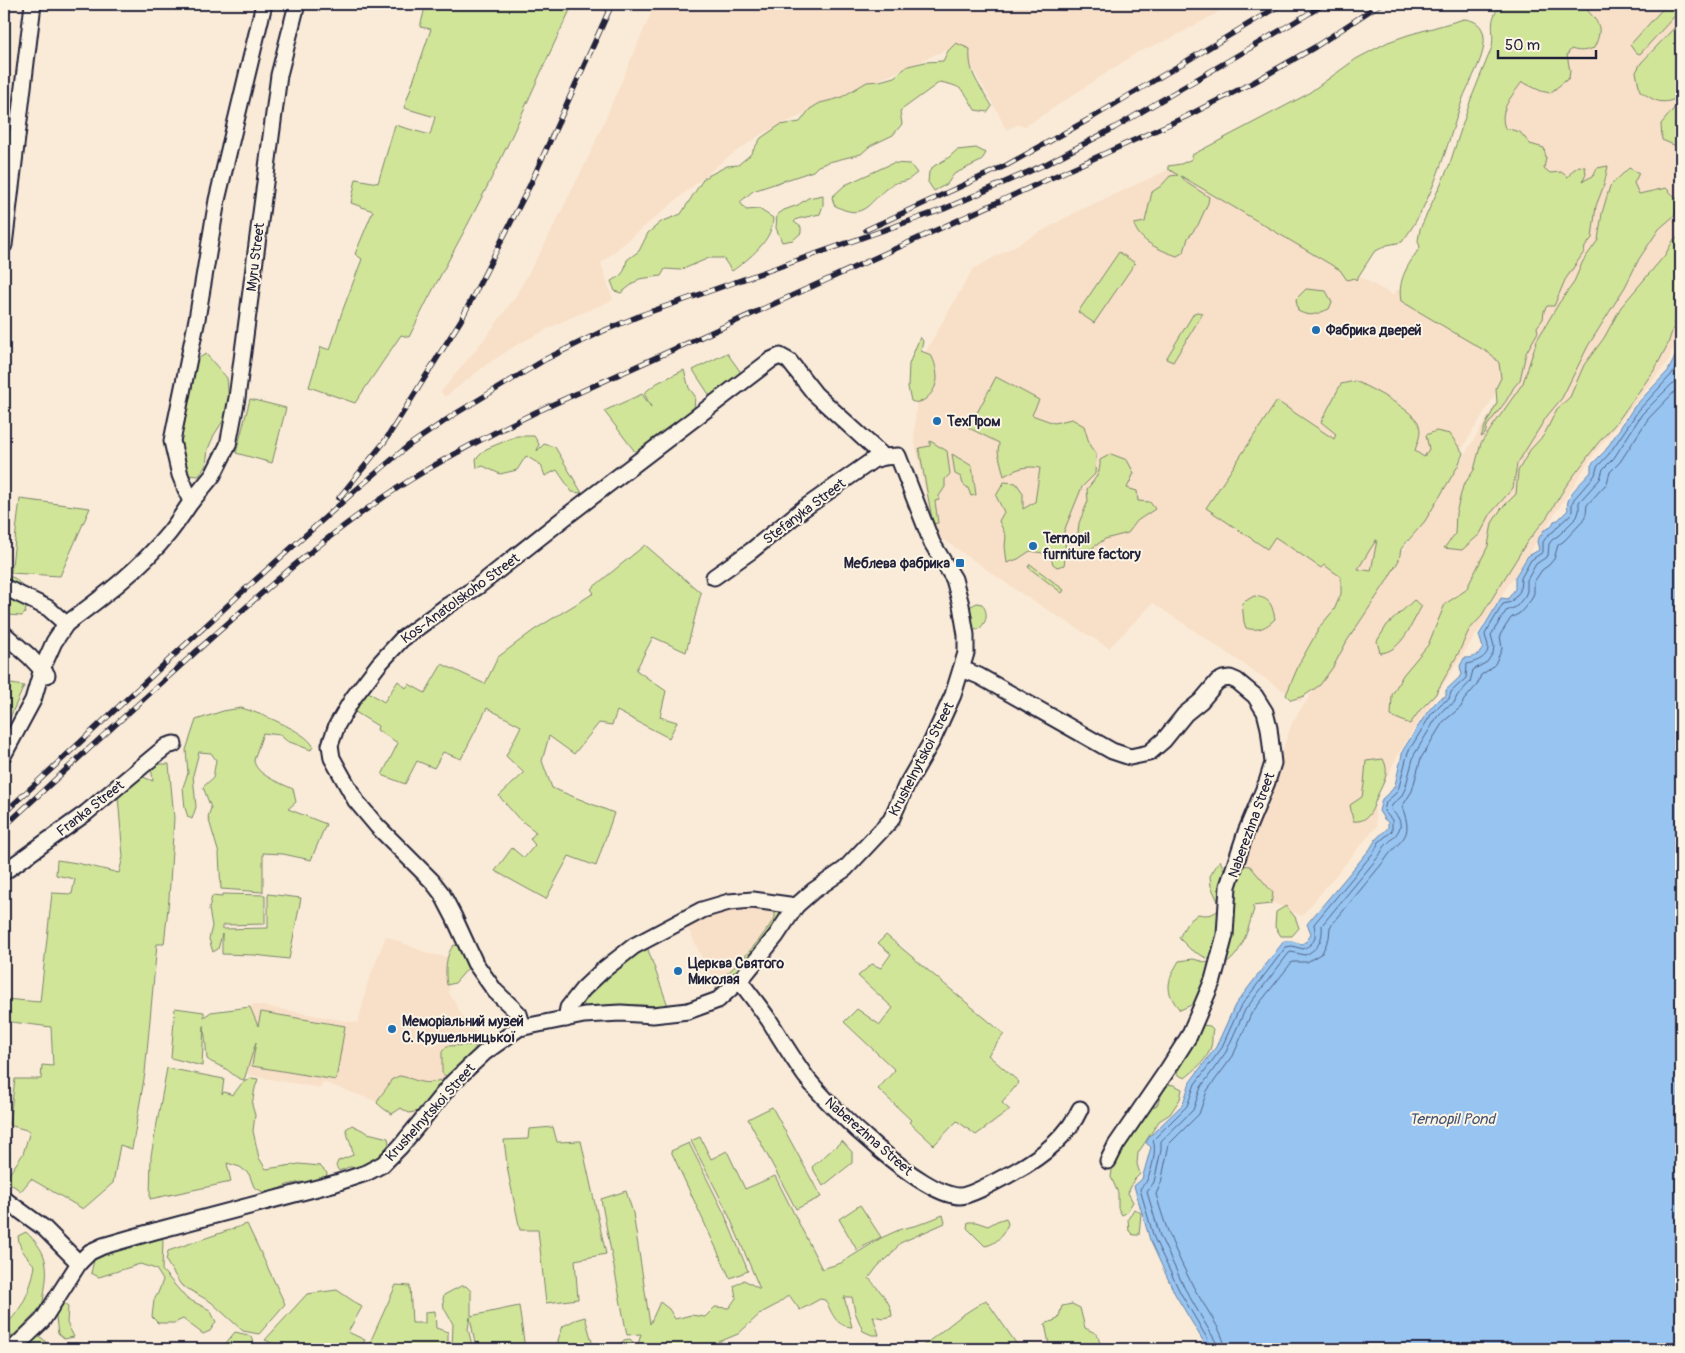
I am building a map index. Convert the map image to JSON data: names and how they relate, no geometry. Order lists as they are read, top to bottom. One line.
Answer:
{"streets":{"street":["Myru Street","Stefanyka Street","Kos-Anatolskoho Street","Krushelnytskoi Street","Franka Street","Naberezhna Street"]},"crossings":[["Stefanyka Street","Kos-Anatolskoho Street"],["Stefanyka Street","Krushelnytskoi Street"],["Kos-Anatolskoho Street","Krushelnytskoi Street"],["Krushelnytskoi Street","Naberezhna Street"]],"water":["Ternopil Pond"],"places":{"other":["Фабрика дверей","ТехПром","Ternopil furniture factory","Церква Святого Миколая","Меморіальний музей С. Крушельницької"],"transit":["Меблева фабрика"]},"scale_bar":"50 m"}
